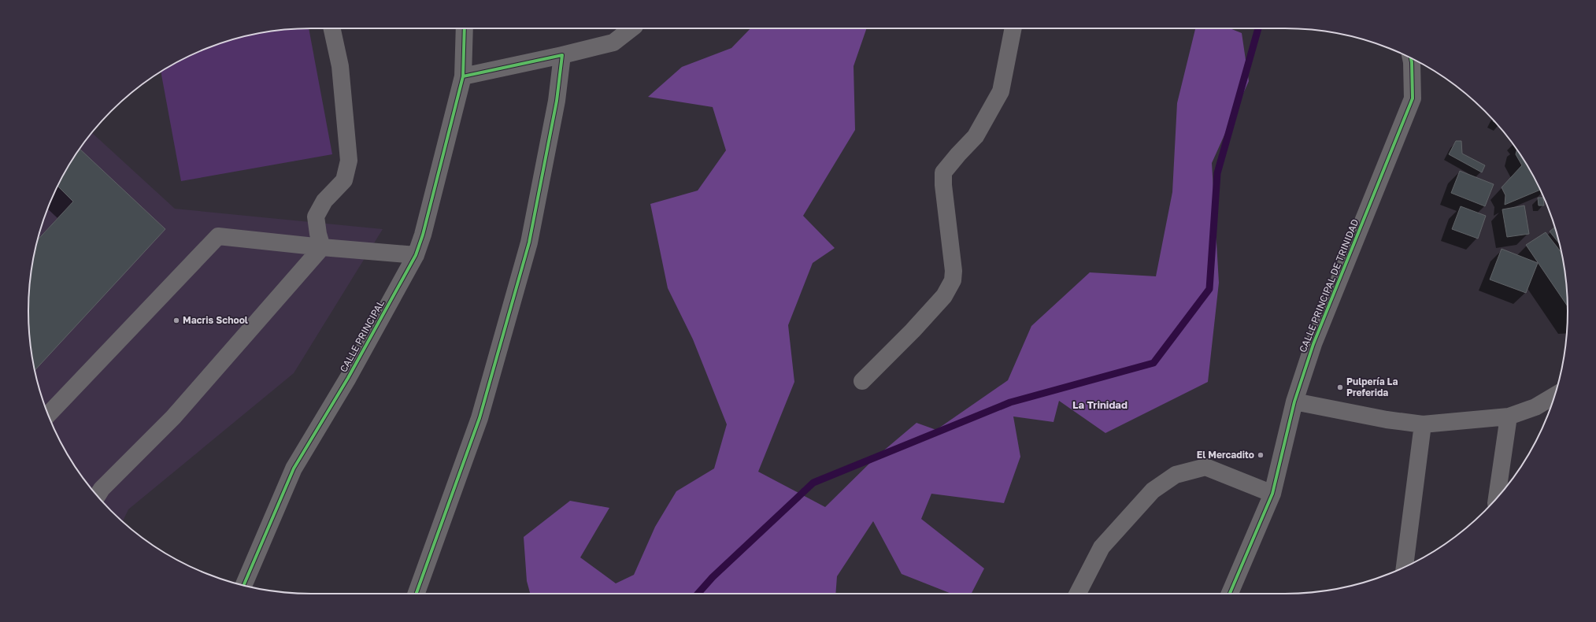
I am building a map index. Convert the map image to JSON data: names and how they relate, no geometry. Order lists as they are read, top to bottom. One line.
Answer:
{"streets":{"street":["CALLE PRINCIPAL DE TRINIDAD","CALLE PRINCIPAL"]},"districts":["La Trinidad"],"places":["Macris School","Pulpería La Preferida","El Mercadito"]}
